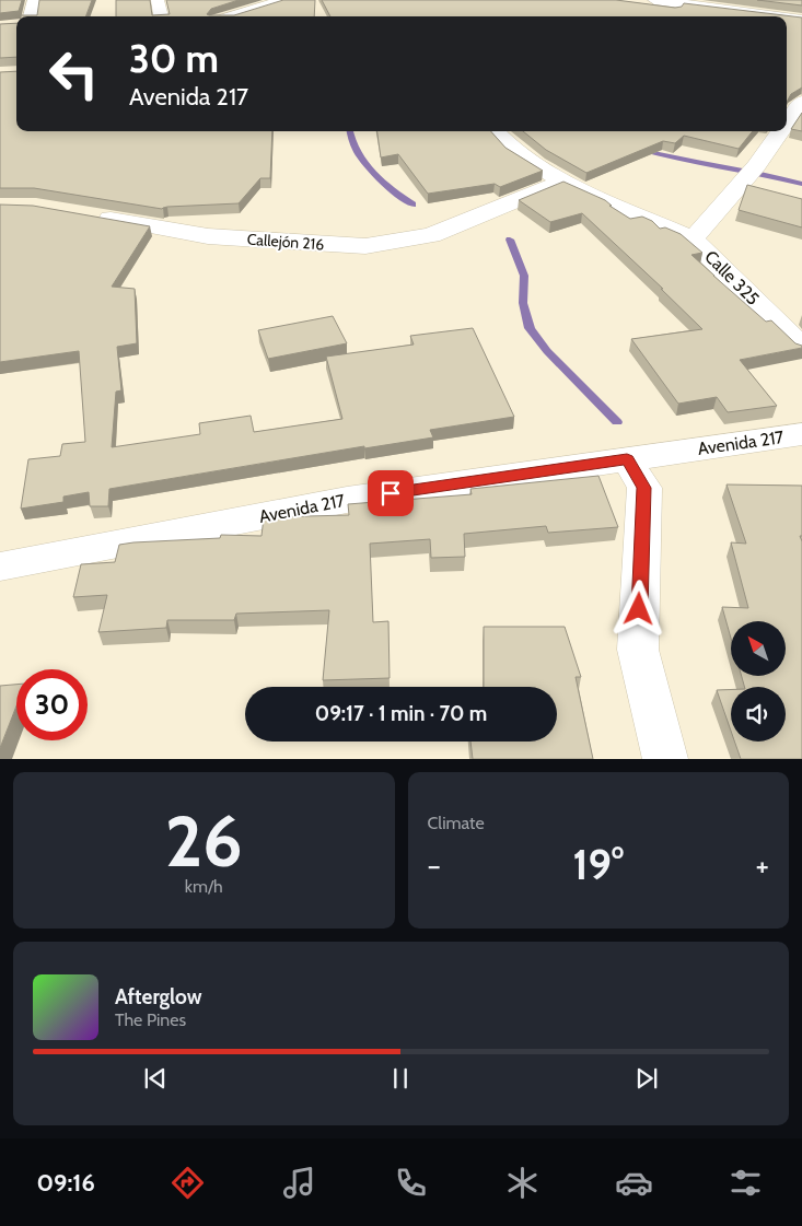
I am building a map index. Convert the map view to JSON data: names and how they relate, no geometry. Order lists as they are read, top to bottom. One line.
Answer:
{"streets":{"street":["Callejón 216","Calle 325","Avenida 217"]},"north":"top left","page":{"turn":["30 m","Avenida 217"],"limit":"30","trip":"09:17 · 1 min · 70 m","tile":[["26","km/h"],"Climate"],"heat":["−","19°","+"],"song":["Afterglow","The Pines"],"tabs":"09:16"}}
